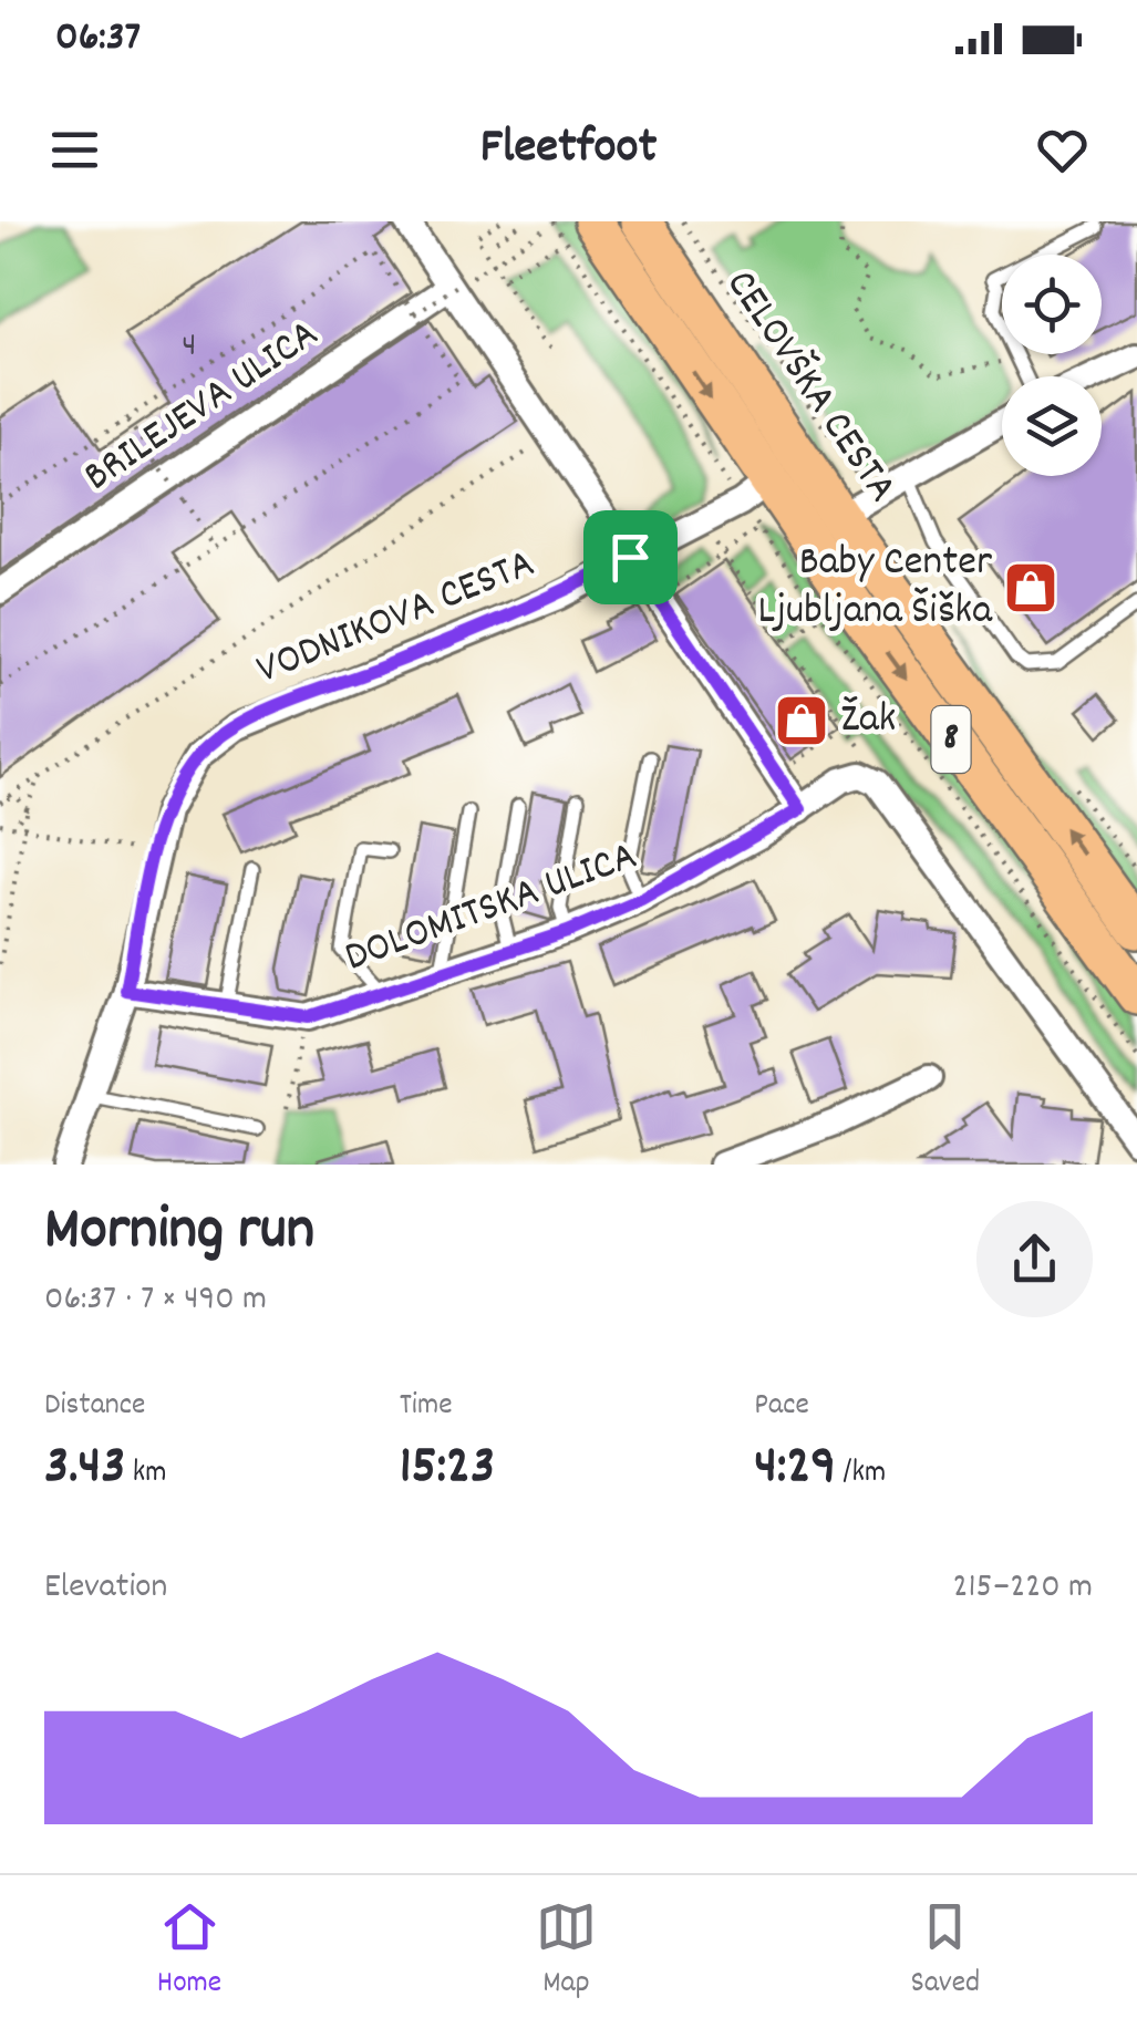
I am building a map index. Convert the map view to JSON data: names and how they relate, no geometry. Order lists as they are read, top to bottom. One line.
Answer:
{"streets":{"main road":["CELOVŠKA CESTA","8"],"street":["BRILEJEVA ULICA","VODNIKOVA CESTA","DOLOMITSKA ULICA"]},"crossings":[["CELOVŠKA CESTA","VODNIKOVA CESTA"],["VODNIKOVA CESTA","DOLOMITSKA ULICA"]],"places":{"shop":["Baby Center Ljubljana Šiška","Žak"]},"house_numbers":["4"],"page":{"status":"06:37","header":"Fleetfoot","heading":["Morning run","06:37 · 7 × 490 m"],"stats":[["Distance","3.43 km"],["Time","15:23"],["Pace","4:29 /km"]],"chart":["Elevation","215–220 m"],"tabs":["Home","Map","Saved"]}}
